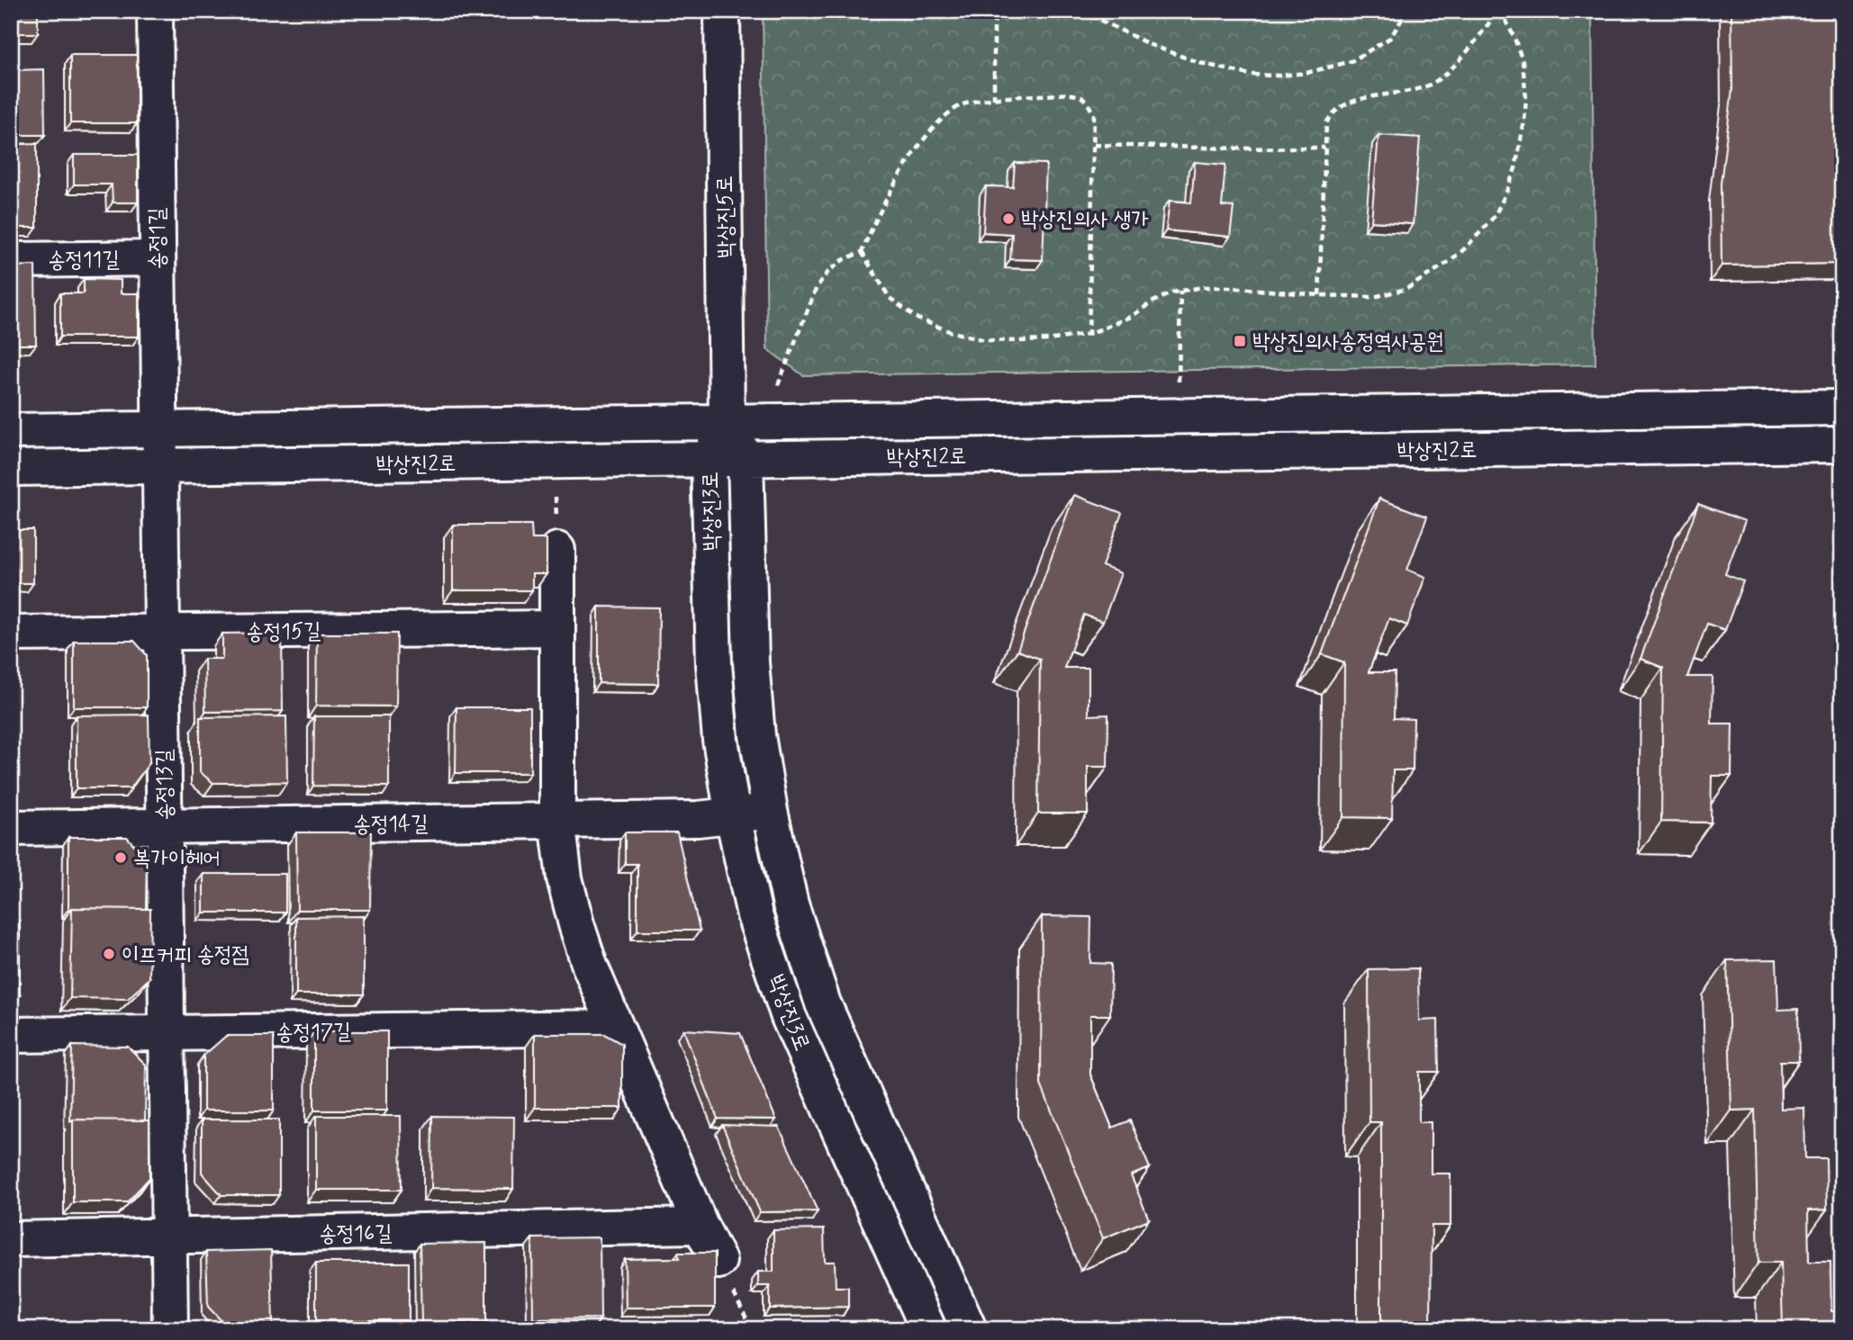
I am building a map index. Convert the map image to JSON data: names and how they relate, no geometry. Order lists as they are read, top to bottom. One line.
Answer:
{"streets":{"street":["박상진5로","송정1길","송정11길","박상진2로","박상진3로","송정15길","송정13길","송정14길","송정17길","송정16길"]},"crossings":[["박상진5로","박상진2로"],["박상진5로","박상진3로"],["송정1길","송정11길"],["송정1길","박상진2로"],["송정1길","송정13길"],["박상진2로","박상진3로"],["박상진2로","송정13길"],["박상진3로","송정14길"],["송정15길","송정13길"],["송정13길","송정14길"],["송정13길","송정17길"],["송정13길","송정16길"]],"places":{"other":["박상진의사 생가","복가이헤어","이프커피 송정점"],"transit":["박상진의사송정역사공원"]}}
